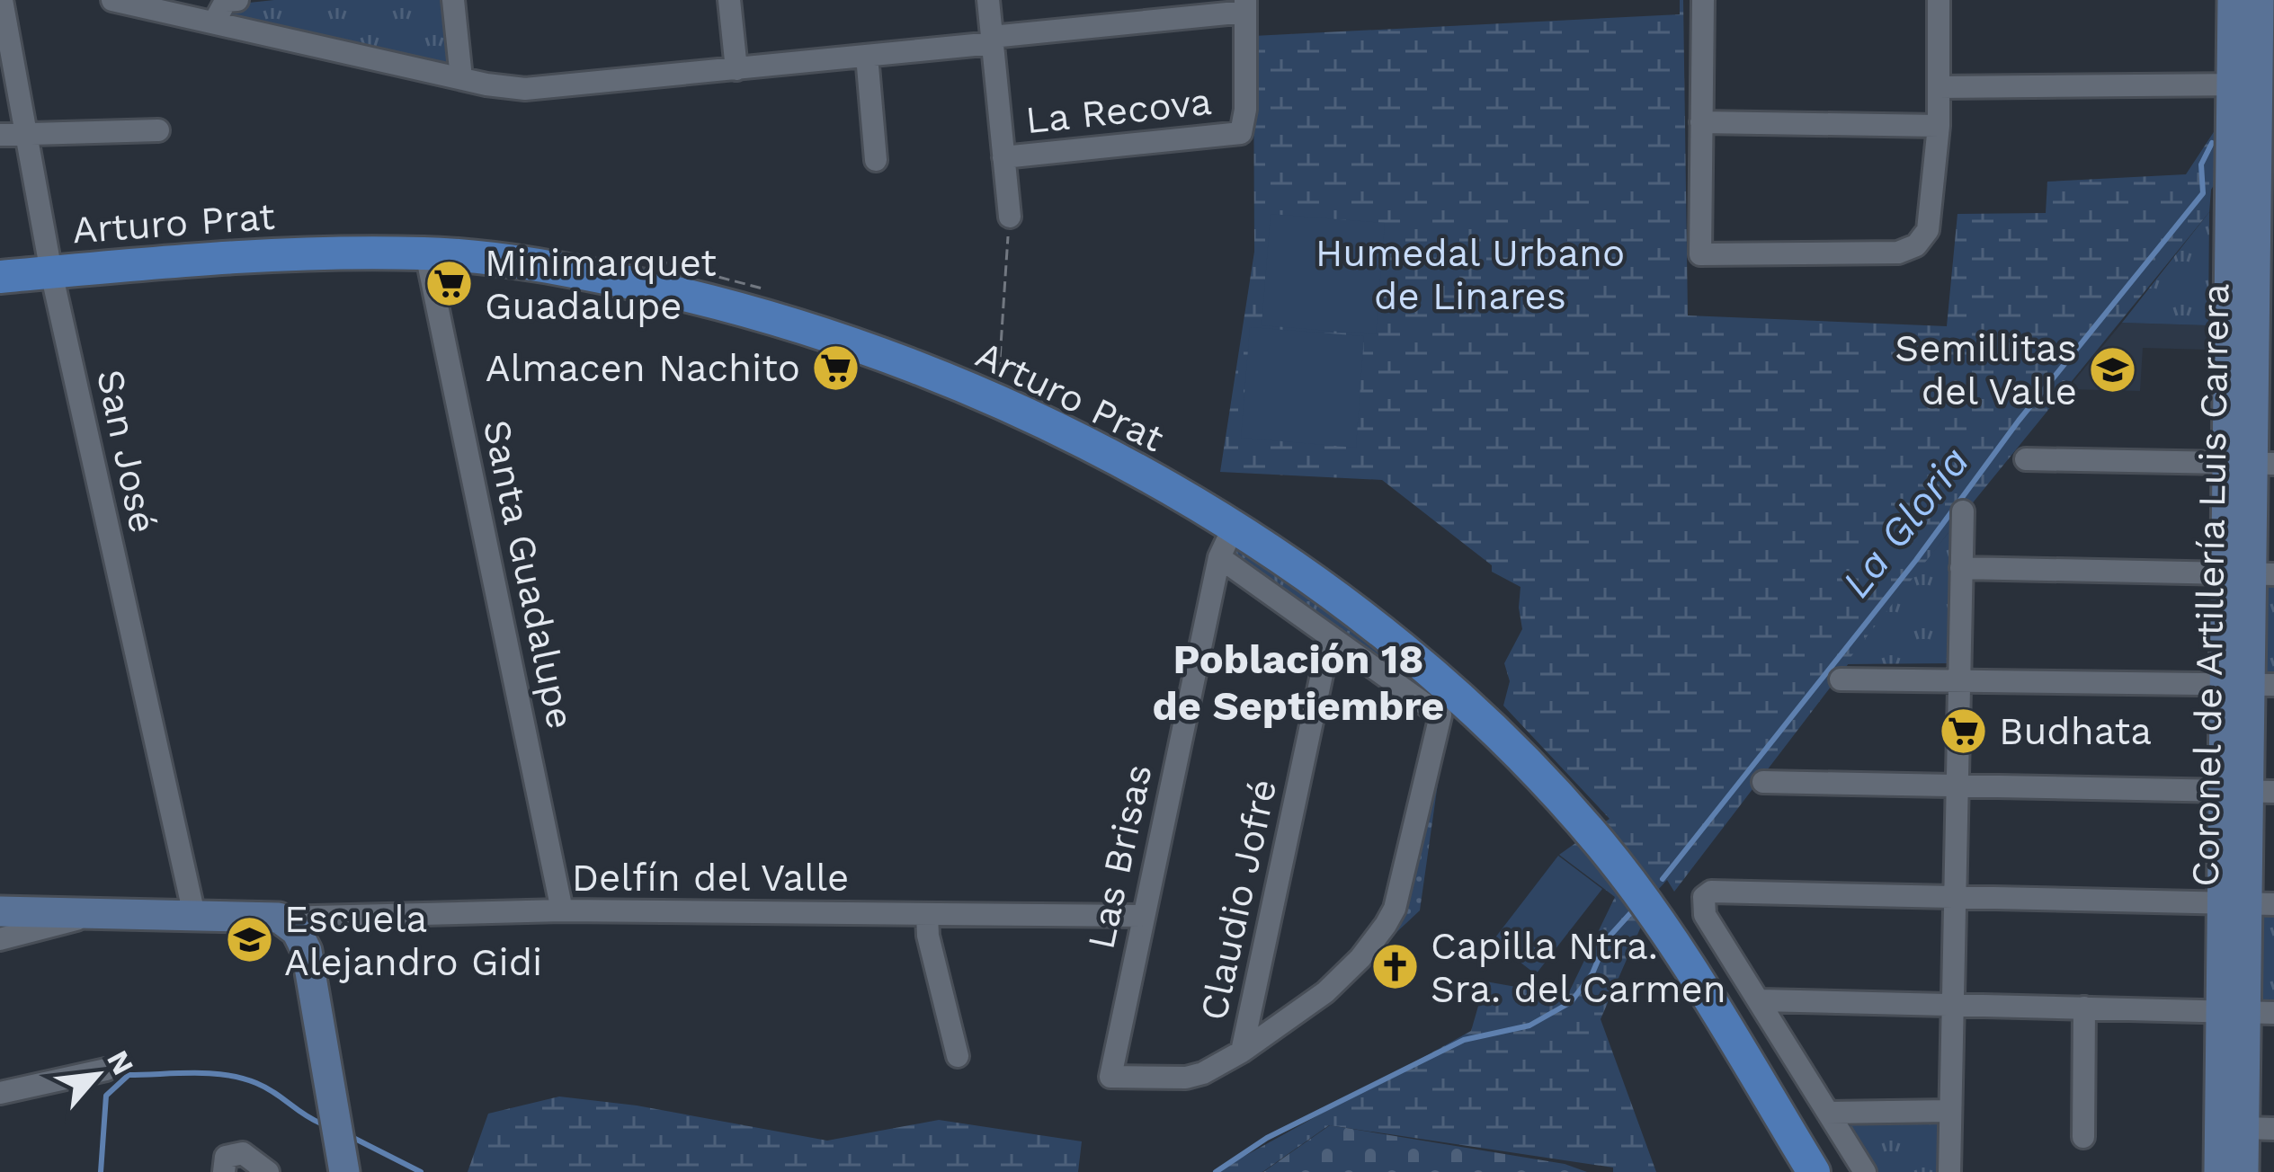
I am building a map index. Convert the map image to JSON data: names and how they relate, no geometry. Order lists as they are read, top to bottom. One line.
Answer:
{"streets":{"main road":["Arturo Prat"],"street":["La Recova","San José","Santa Guadalupe","Coronel de Artillería Luis Carrera","Las Brisas","Delfín del Valle","Claudio Jofré"]},"crossings":[["Arturo Prat","San José"],["Arturo Prat","Santa Guadalupe"],["Arturo Prat","Las Brisas"],["Santa Guadalupe","Delfín del Valle"],["Las Brisas","Delfín del Valle"],["Las Brisas","Claudio Jofré"]],"districts":["Población 18 de Septiembre"],"water":["La Gloria"],"parks":["Humedal Urbano de Linares"],"places":{"supermarket":["Minimarquet Guadalupe","Almacen Nachito","Budhata"],"school or university":["Semillitas del Valle","Escuela Alejandro Gidi"],"church":["Capilla Ntra. Sra. del Carmen"]},"north":"top right"}
